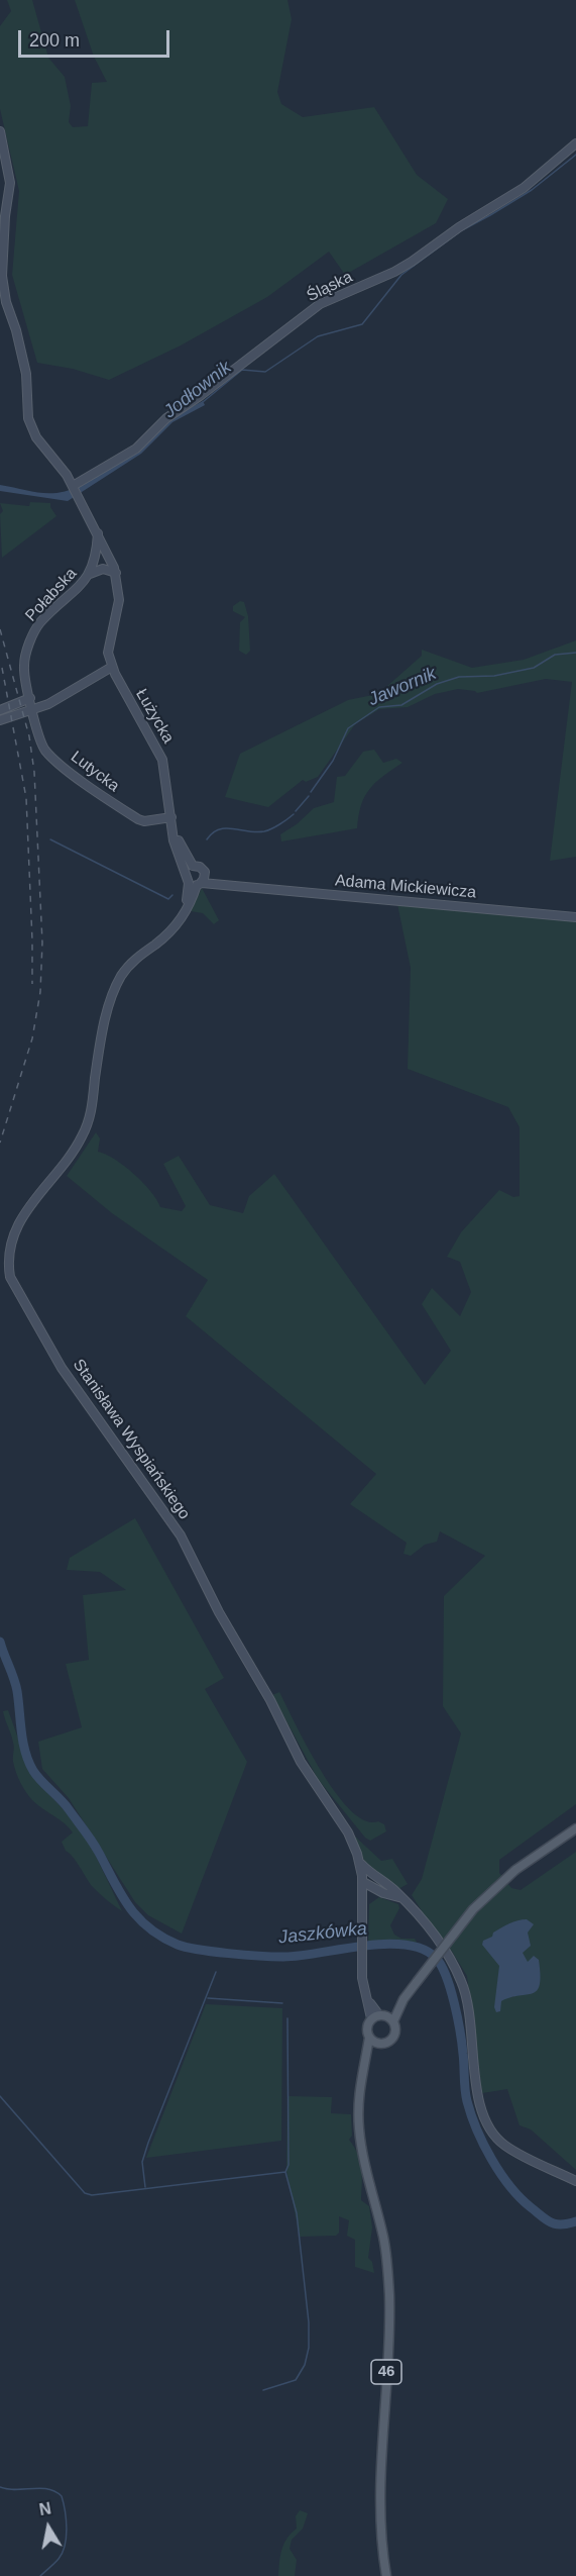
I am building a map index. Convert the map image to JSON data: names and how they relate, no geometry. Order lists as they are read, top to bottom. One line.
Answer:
{"streets":{"main road":["Śląska","Połabska","Łużycka","Lutycka","Adama Mickiewicza","Stanisława Wyspiańskiego","46"]},"crossings":[["Połabska","Lutycka"],["Łużycka","Lutycka"],["Łużycka","Adama Mickiewicza"],["Łużycka","Stanisława Wyspiańskiego"],["Adama Mickiewicza","Stanisława Wyspiańskiego"],["Stanisława Wyspiańskiego","46"]],"water":["Jodłownik","Jawornik","Jaszkówka"],"scale_bar":"200 m","north":"top"}
